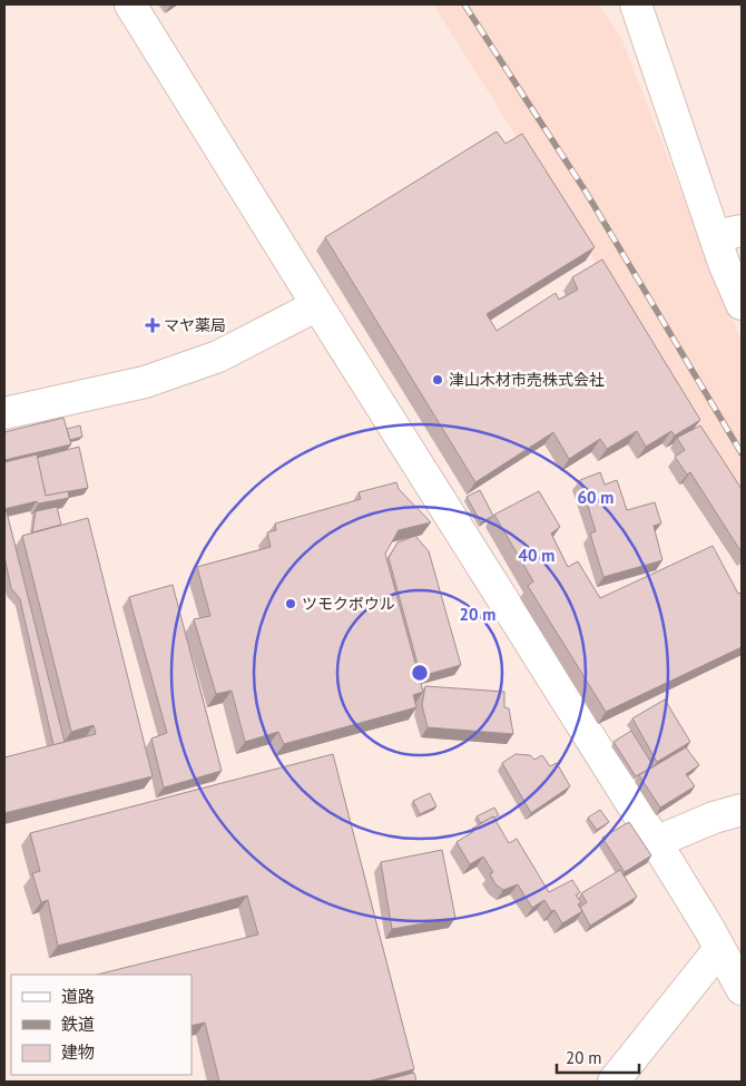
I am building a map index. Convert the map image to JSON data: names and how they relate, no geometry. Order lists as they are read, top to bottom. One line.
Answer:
{"places":{"health":["マヤ薬局"],"other":["津山木材市売株式会社","ツモクボウル"]},"legend":["道路","鉄道","建物"],"scale_bar":"20 m","rings":["60 m","40 m","20 m"]}
